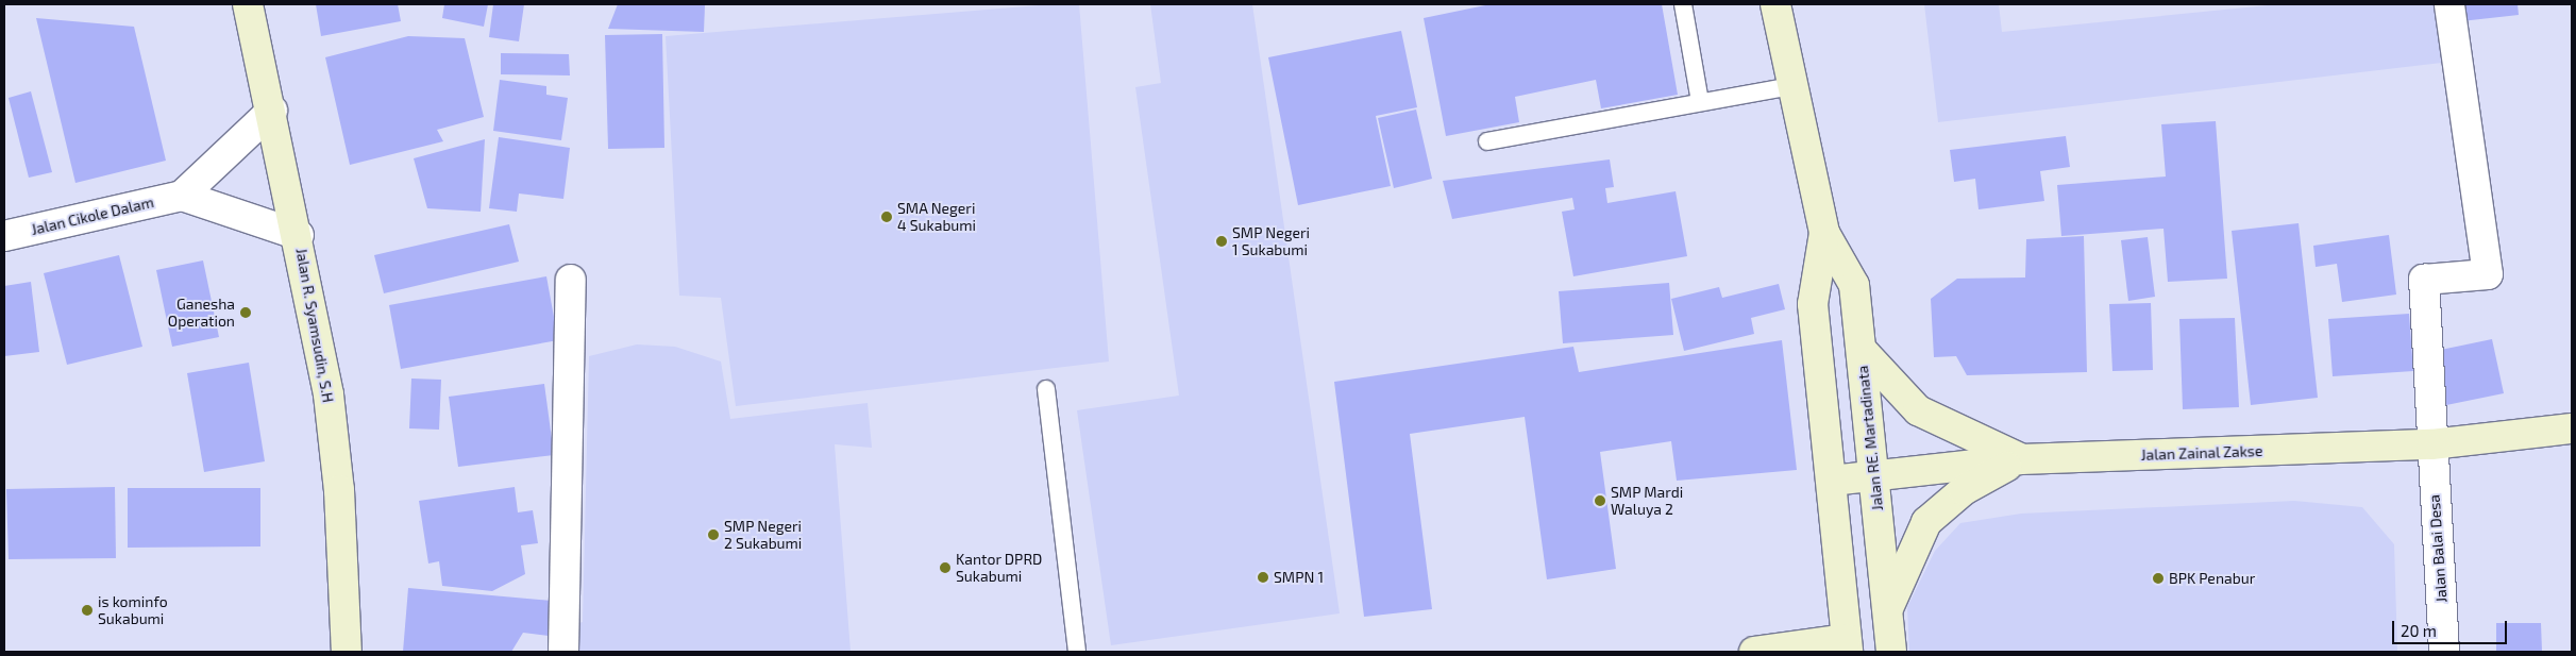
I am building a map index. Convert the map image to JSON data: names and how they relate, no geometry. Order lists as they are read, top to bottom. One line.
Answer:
{"streets":{"street":["Jalan Cikole Dalam","Jalan R. Syamsudin, S.H","Jalan RE. Martadinata","Jalan Zainal Zakse","Jalan Balai Desa"]},"crossings":[["Jalan RE. Martadinata","Jalan Zainal Zakse"],["Jalan Zainal Zakse","Jalan Balai Desa"]],"places":["SMA Negeri 4 Sukabumi","SMP Negeri 1 Sukabumi","Ganesha Operation","SMP Mardi Waluya 2","SMP Negeri 2 Sukabumi","Kantor DPRD Sukabumi","SMPN 1","BPK Penabur","is kominfo Sukabumi"],"scale_bar":"20 m"}
